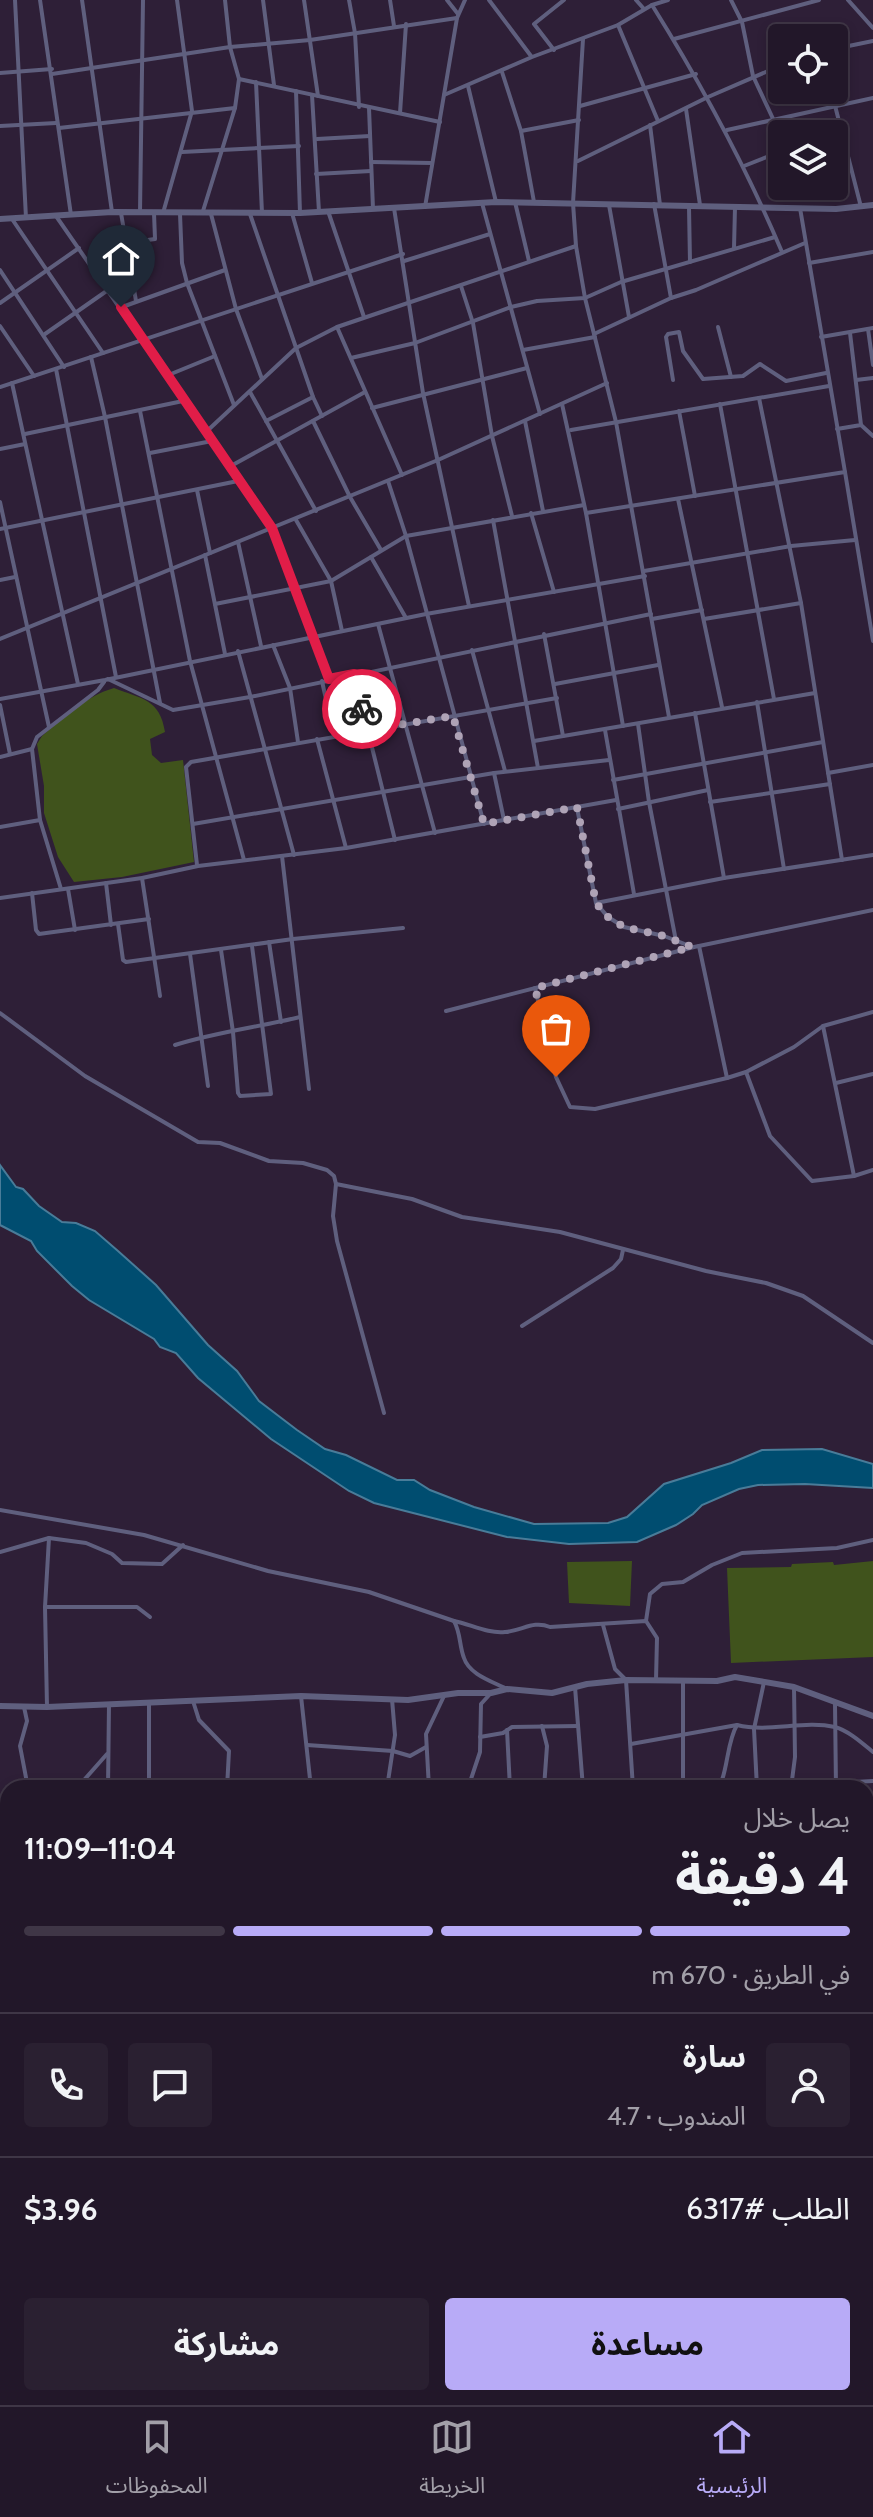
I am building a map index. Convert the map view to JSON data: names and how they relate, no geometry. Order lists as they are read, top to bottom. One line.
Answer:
{"page":{"heading":["4 دقيقة","يصل خلال","11:04–11:09"],"panel":["سارة","المندوب · 4.7","الطلب #6317","$3.96"],"bar":"في الطريق · 670 m","buttons":["مساعدة","مشاركة"],"tabs":["الرئيسية","الخريطة","المحفوظات"]}}
